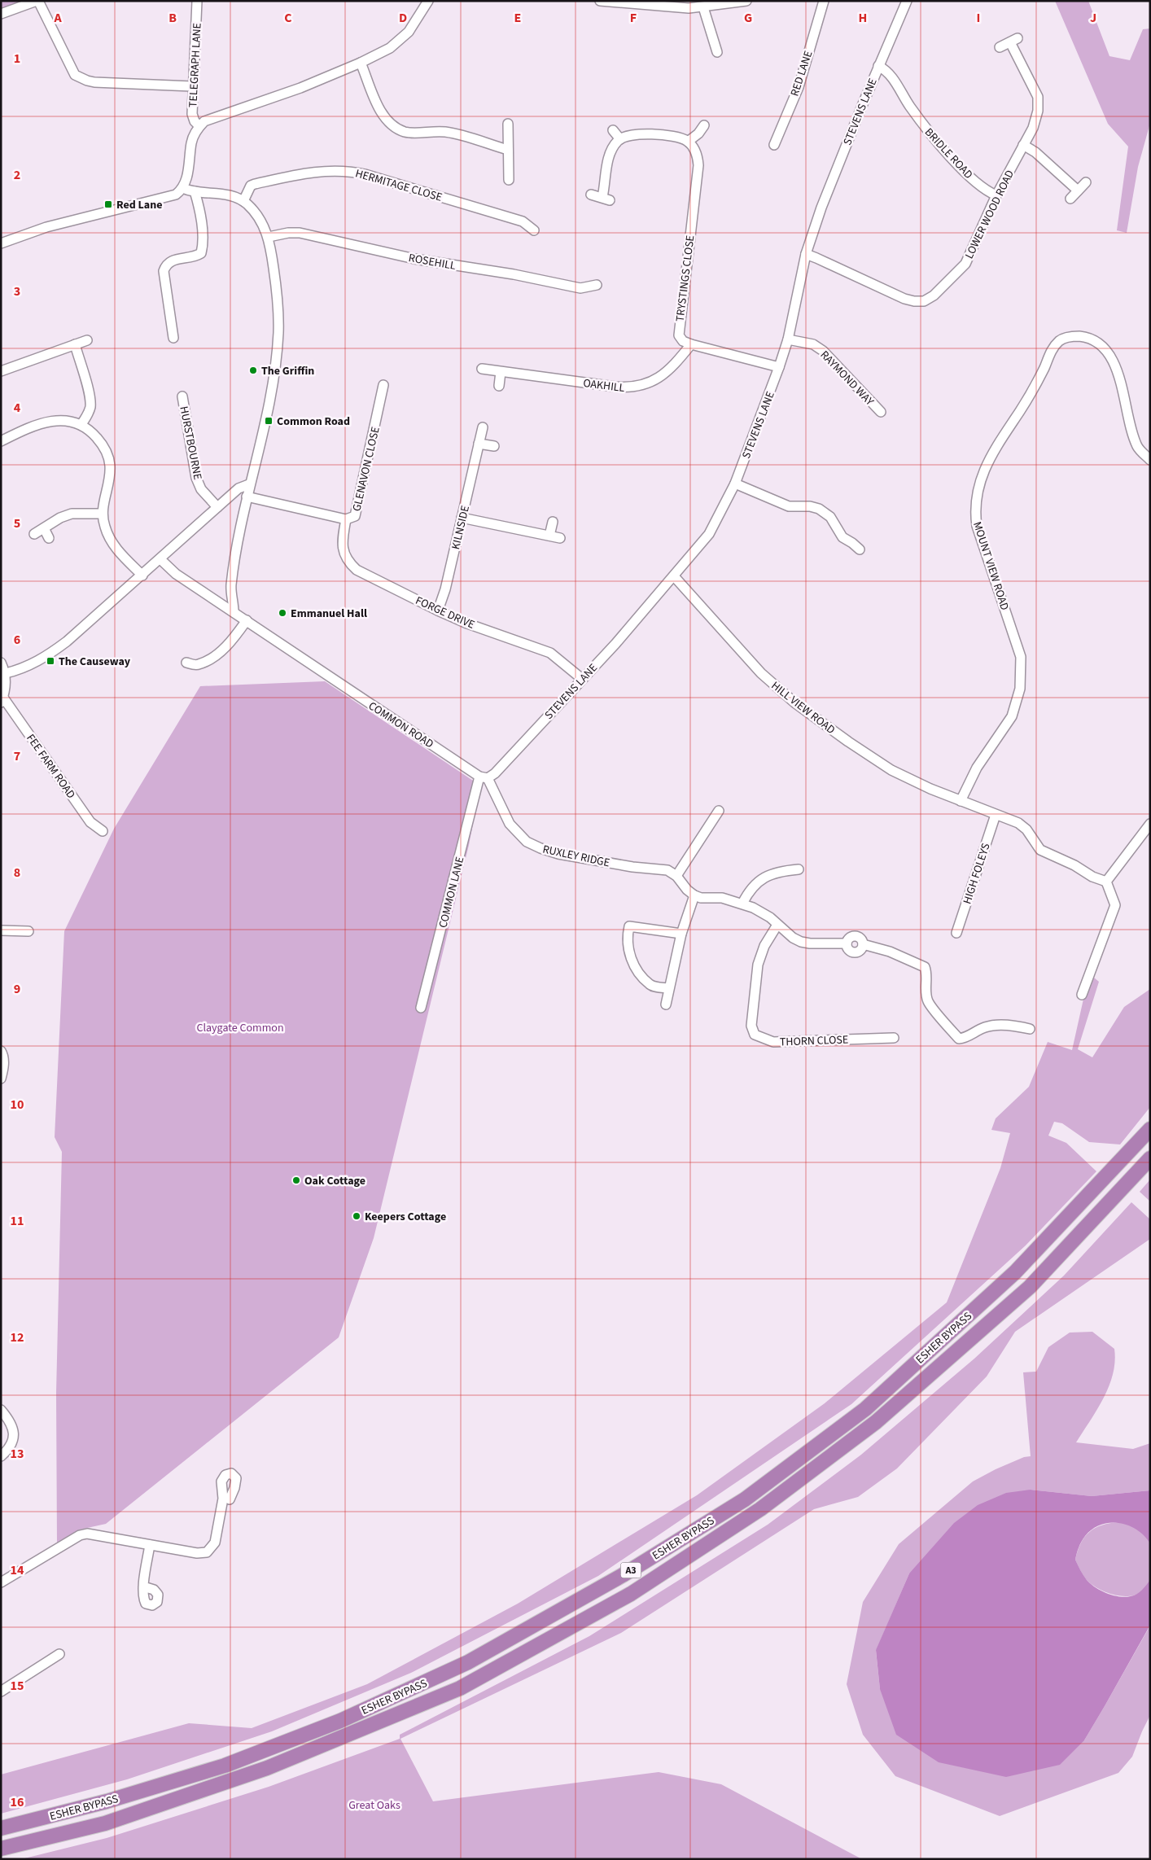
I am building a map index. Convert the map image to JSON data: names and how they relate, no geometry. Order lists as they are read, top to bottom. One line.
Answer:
{"streets":{"highway":["ESHER BYPASS","A3"],"street":["TELEGRAPH LANE","RED LANE","STEVENS LANE","BRIDLE ROAD","HERMITAGE CLOSE","LOWER WOOD ROAD","ROSEHILL","TRYSTINGS CLOSE","RAYMOND WAY","OAKHILL","HURSTBOURNE","GLENAVON CLOSE","KILNSIDE","MOUNT VIEW ROAD","FORGE DRIVE","HILL VIEW ROAD","COMMON ROAD","FEE FARM ROAD","RUXLEY RIDGE","HIGH FOLEYS","COMMON LANE","THORN CLOSE"]},"crossings":[["STEVENS LANE","BRIDLE ROAD"],["STEVENS LANE","LOWER WOOD ROAD"],["STEVENS LANE","RAYMOND WAY"],["STEVENS LANE","FORGE DRIVE"],["STEVENS LANE","HILL VIEW ROAD"],["STEVENS LANE","COMMON ROAD"],["STEVENS LANE","RUXLEY RIDGE"],["STEVENS LANE","COMMON LANE"],["BRIDLE ROAD","LOWER WOOD ROAD"],["TRYSTINGS CLOSE","OAKHILL"],["GLENAVON CLOSE","FORGE DRIVE"],["KILNSIDE","FORGE DRIVE"],["MOUNT VIEW ROAD","HILL VIEW ROAD"],["HILL VIEW ROAD","HIGH FOLEYS"],["COMMON ROAD","RUXLEY RIDGE"],["COMMON ROAD","COMMON LANE"],["RUXLEY RIDGE","COMMON LANE"]],"parks":["Claygate Common","Great Oaks"],"places":{"transit":["Red Lane","Common Road","The Causeway"],"other":["The Griffin","Emmanuel Hall","Oak Cottage","Keepers Cottage"]},"grid":{"columns":["A","B","C","D","E","F","G","H","I","J"],"rows":["1","2","3","4","5","6","7","8","9","10","11","12","13","14","15","16"]}}
